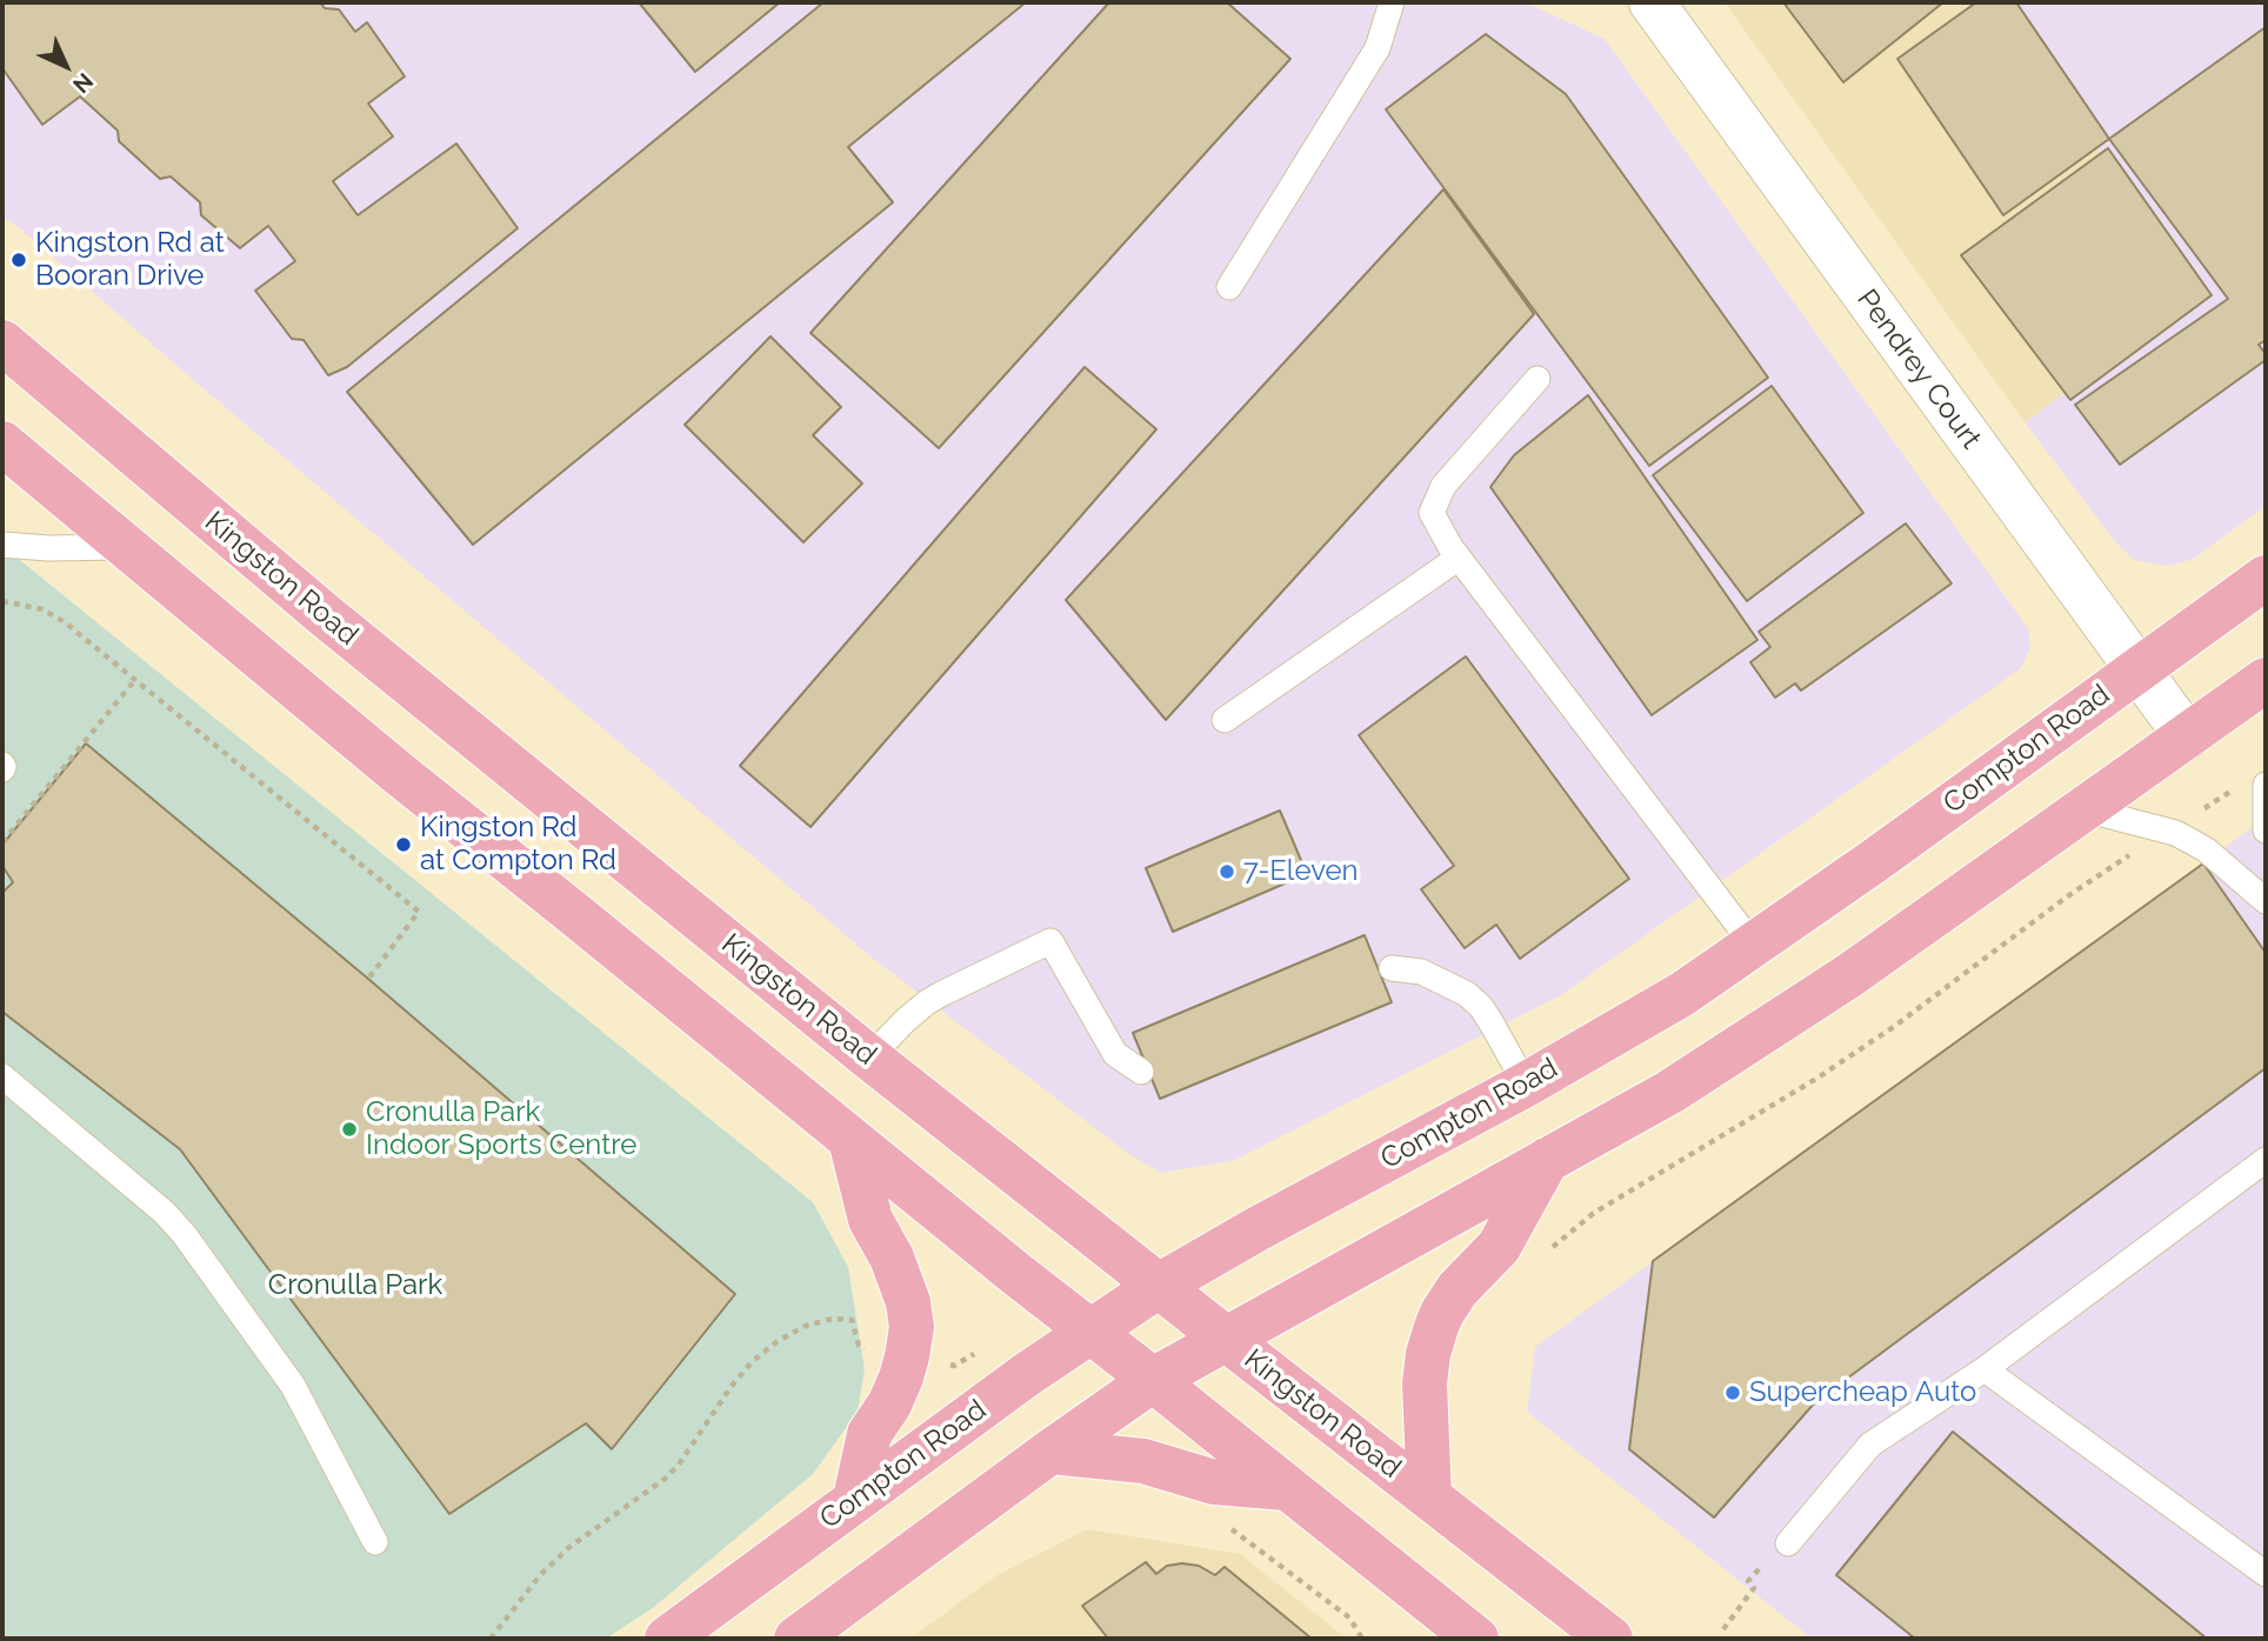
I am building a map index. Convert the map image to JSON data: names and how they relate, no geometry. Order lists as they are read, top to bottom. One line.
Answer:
{"streets":{"main road":["Kingston Road","Compton Road"],"street":["Pendrey Court"]},"crossings":[["Pendrey Court","Compton Road"],["Kingston Road","Compton Road"]],"parks":["Cronulla Park"],"places":["Kingston Rd at Booran Drive","Kingston Rd at Compton Rd","7-Eleven","Cronulla Park Indoor Sports Centre","Supercheap Auto"],"north":"bottom right"}
